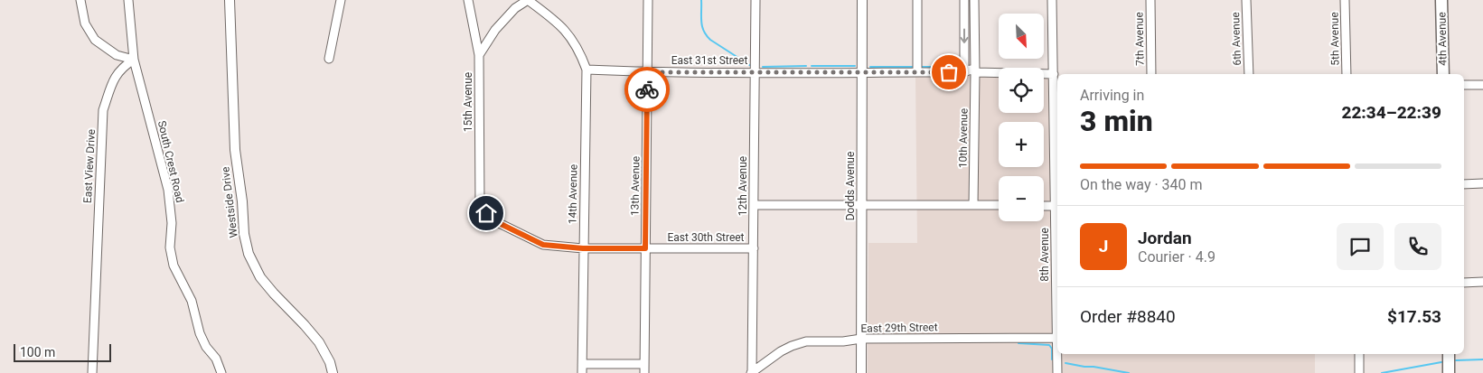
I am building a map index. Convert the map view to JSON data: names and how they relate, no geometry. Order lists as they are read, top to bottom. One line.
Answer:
{"streets":{"main road":["4th Avenue"],"street":["7th Avenue","6th Avenue","5th Avenue","East 31st Street","15th Avenue","10th Avenue","South Crest Road","East View Drive","13th Avenue","12th Avenue","Dodds Avenue","14th Avenue","Westside Drive","East 30th Street","8th Avenue","East 29th Street"]},"crossings":[["East 31st Street","10th Avenue"],["East 31st Street","13th Avenue"],["East 31st Street","12th Avenue"],["East 31st Street","Dodds Avenue"],["East 31st Street","14th Avenue"],["East 31st Street","8th Avenue"],["15th Avenue","East 30th Street"],["South Crest Road","East View Drive"],["13th Avenue","East 30th Street"],["12th Avenue","East 30th Street"],["12th Avenue","East 29th Street"],["Dodds Avenue","East 29th Street"],["14th Avenue","East 30th Street"],["8th Avenue","East 29th Street"]],"scale_bar":"100 m","north":"bottom right","page":{"map_buttons":["+","−"],"heading":["3 min","Arriving in","22:34–22:39"],"panel":["Jordan","Courier · 4.9","Order #8840","$17.53"],"bar":"On the way · 340 m","round":"J","scale":"100 m"}}
